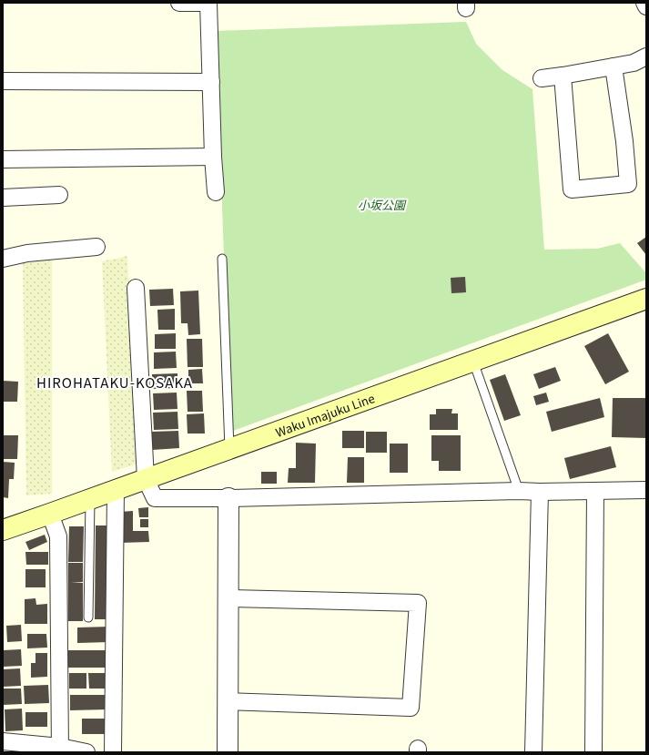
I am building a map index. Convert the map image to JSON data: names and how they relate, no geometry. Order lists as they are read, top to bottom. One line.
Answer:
{"streets":{"main road":["Waku Imajuku Line"]},"districts":["HIROHATAKU-KOSAKA"],"parks":["小坂公園"]}
